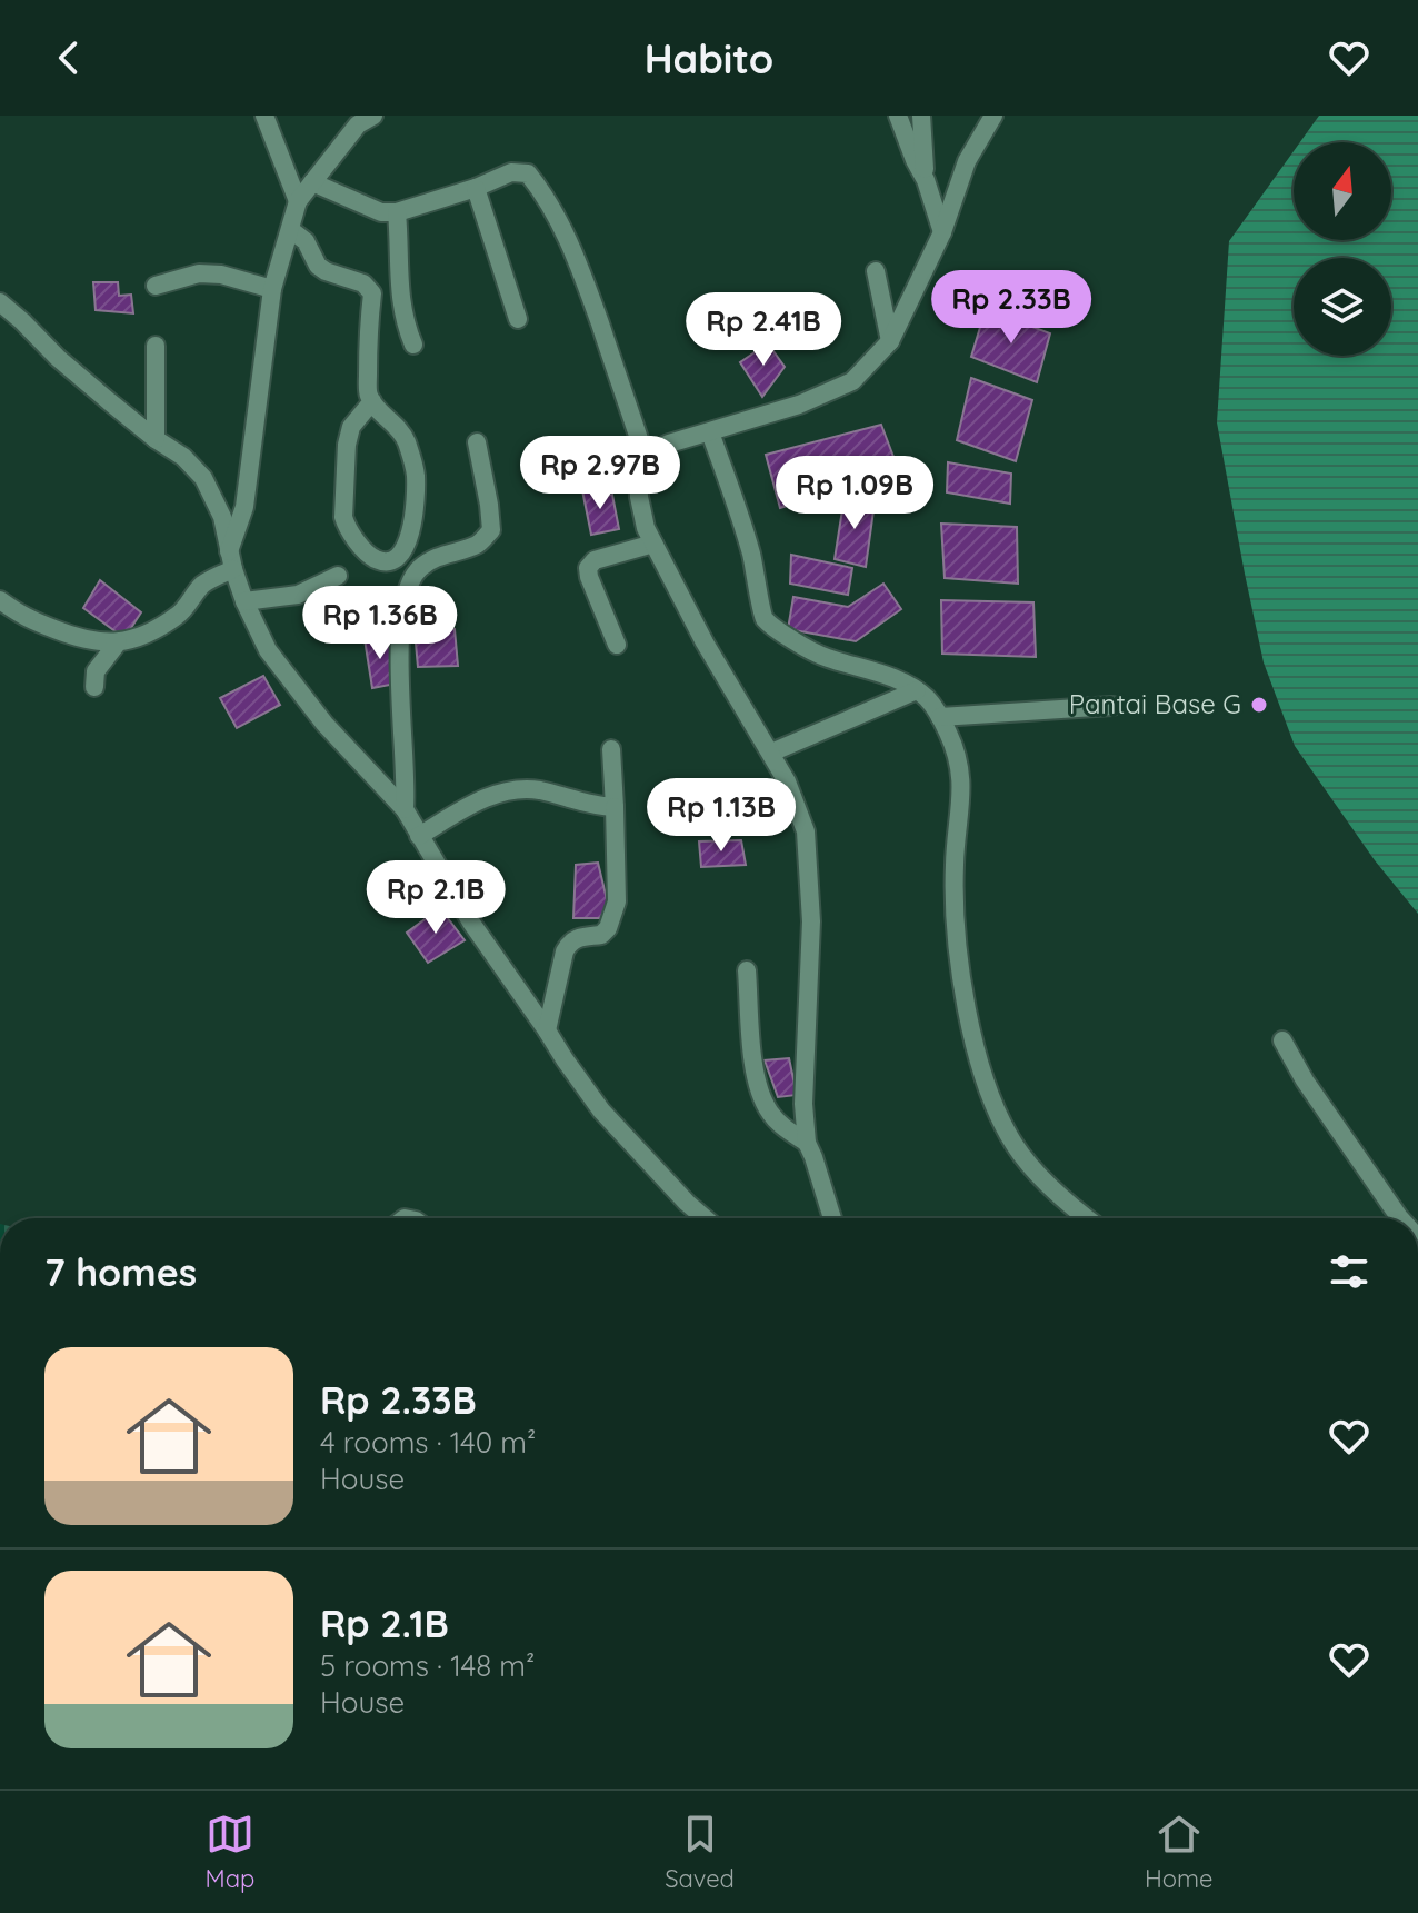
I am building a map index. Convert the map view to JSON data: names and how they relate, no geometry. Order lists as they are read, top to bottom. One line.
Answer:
{"places":["Pantai Base G"],"north":"top","page":{"header":"Habito","price":["Rp 2.33B","Rp 2.41B","Rp 2.97B","Rp 1.09B","Rp 1.36B","Rp 1.13B","Rp 2.1B"],"heading":"7 homes","list":[{"name":"Rp 2.33B","note":"4 rooms · 140 m² · House"},{"name":"Rp 2.1B","note":"5 rooms · 148 m² · House"}],"tabs":["Map","Saved","Home"]}}
